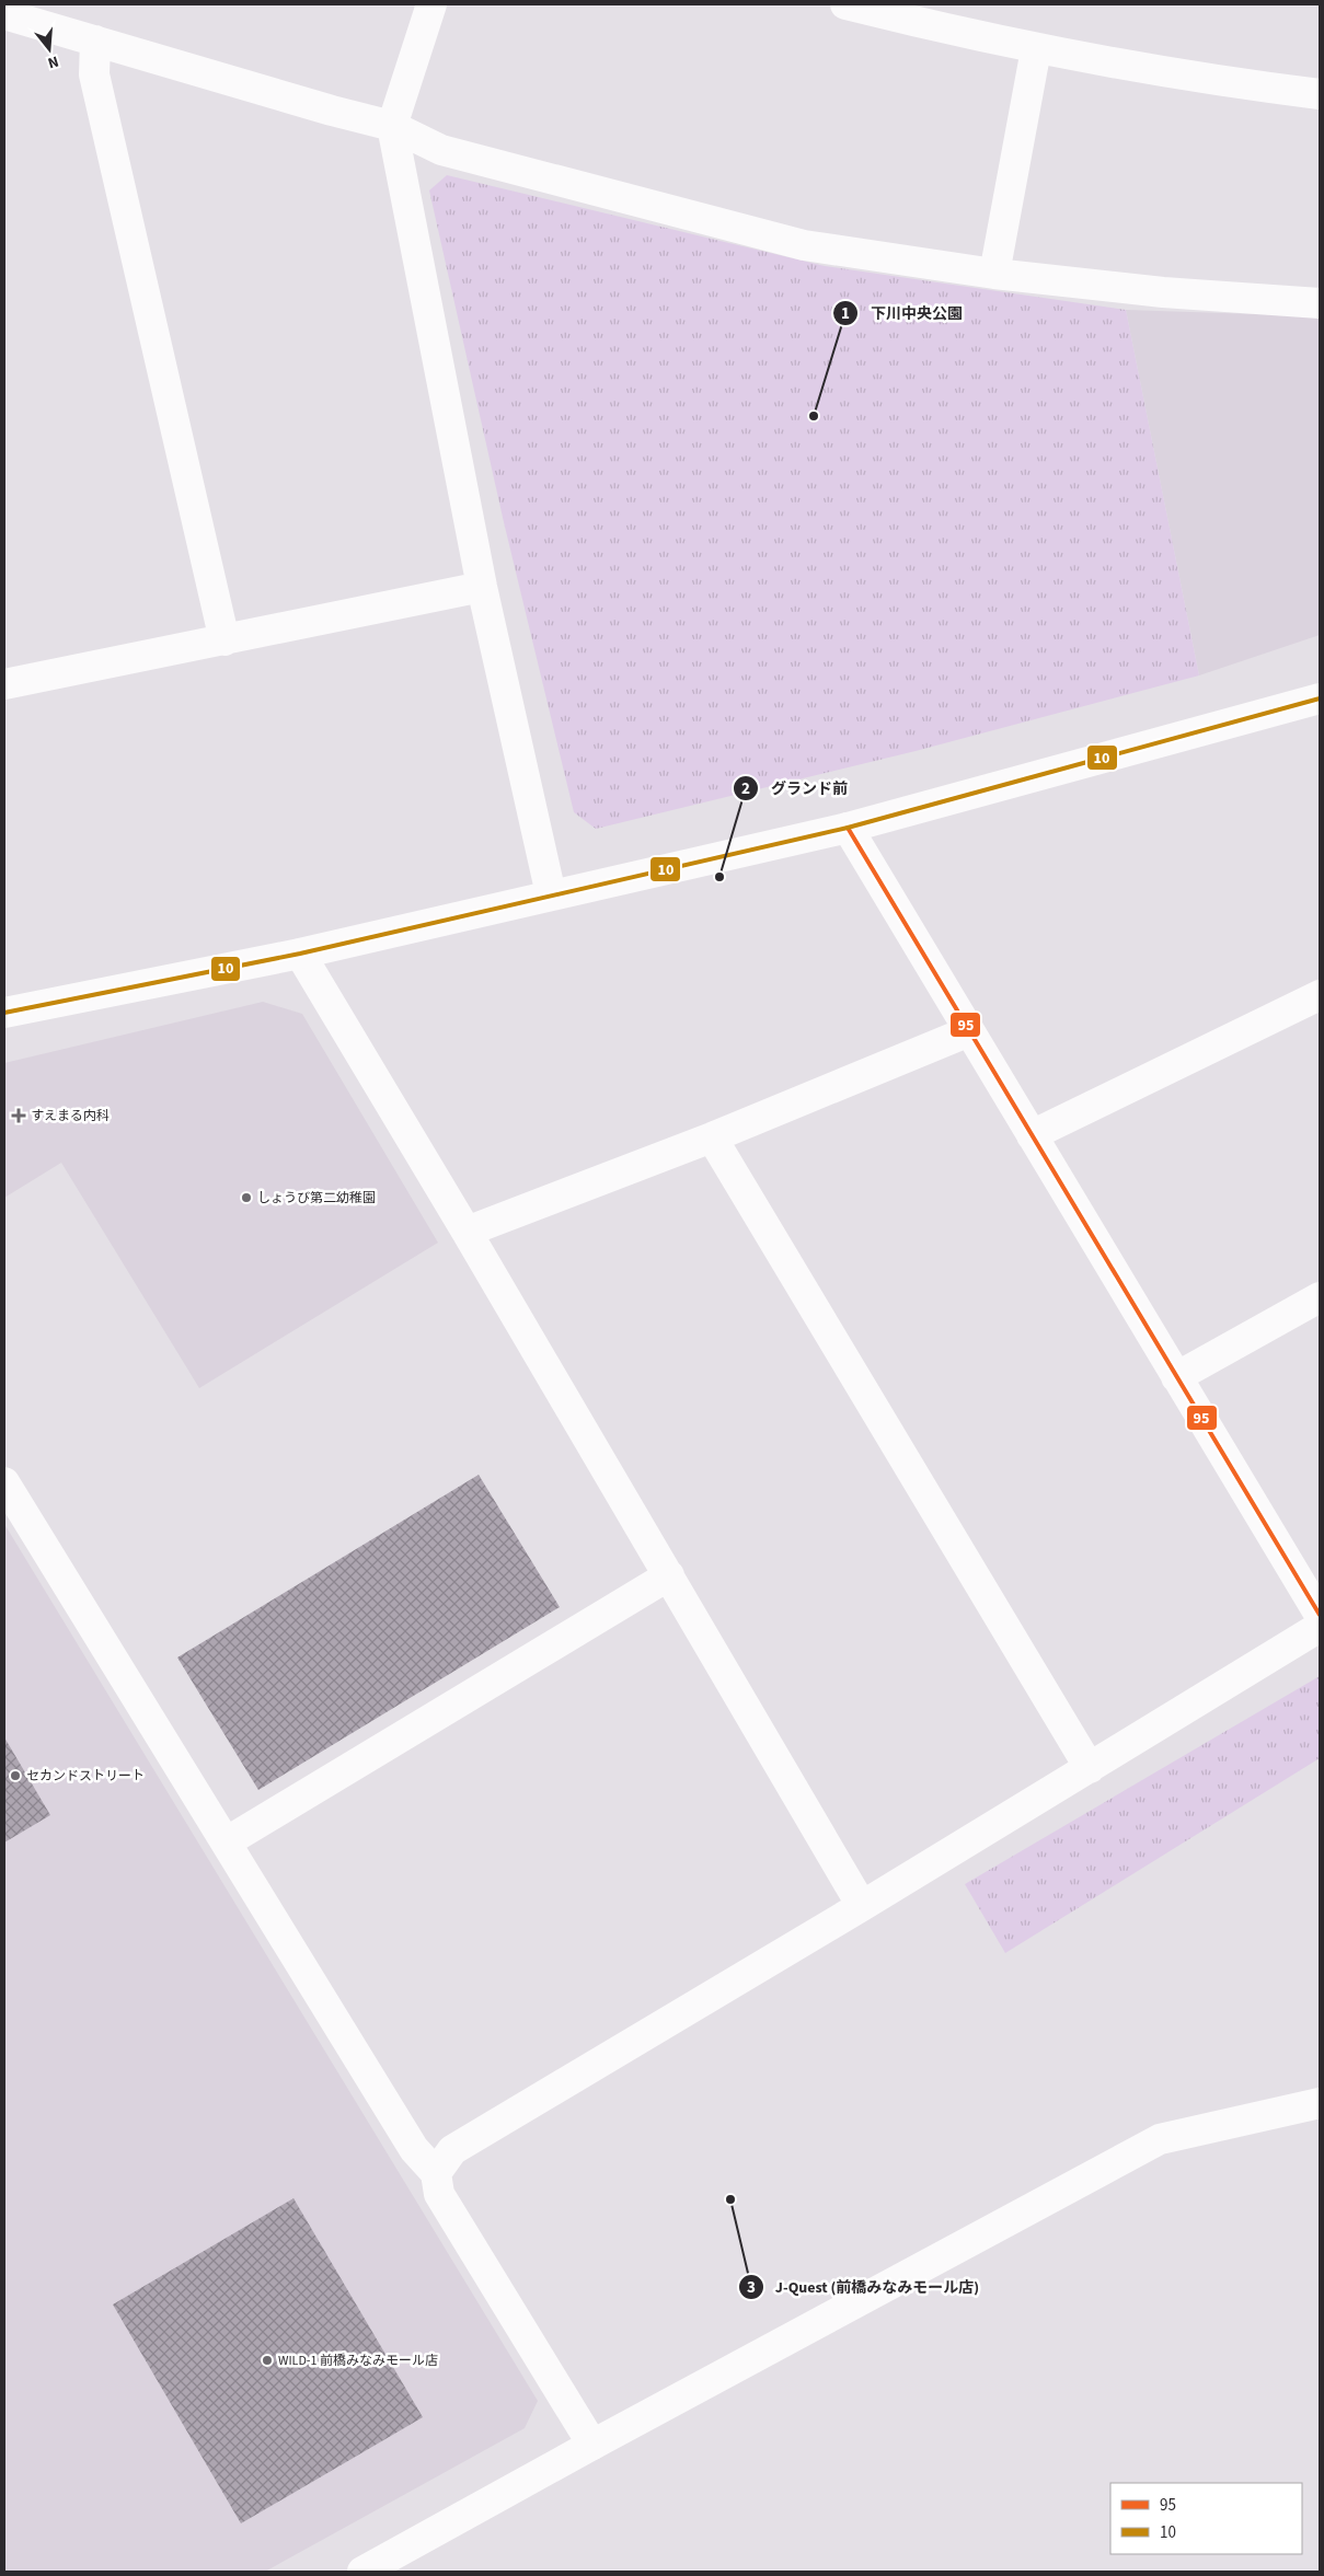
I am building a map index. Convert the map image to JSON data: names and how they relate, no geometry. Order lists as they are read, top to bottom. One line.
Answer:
{"places":{"other":["下川中央公園","グランド前","しょうび第二幼稚園","セカンドストリート","J-Quest (前橋みなみモール店)","WILD-1 前橋みなみモール店"],"health":["すえまる内科"]},"lines":["transit line 10","transit line 95"],"legend":["95","10"],"north":"bottom"}
